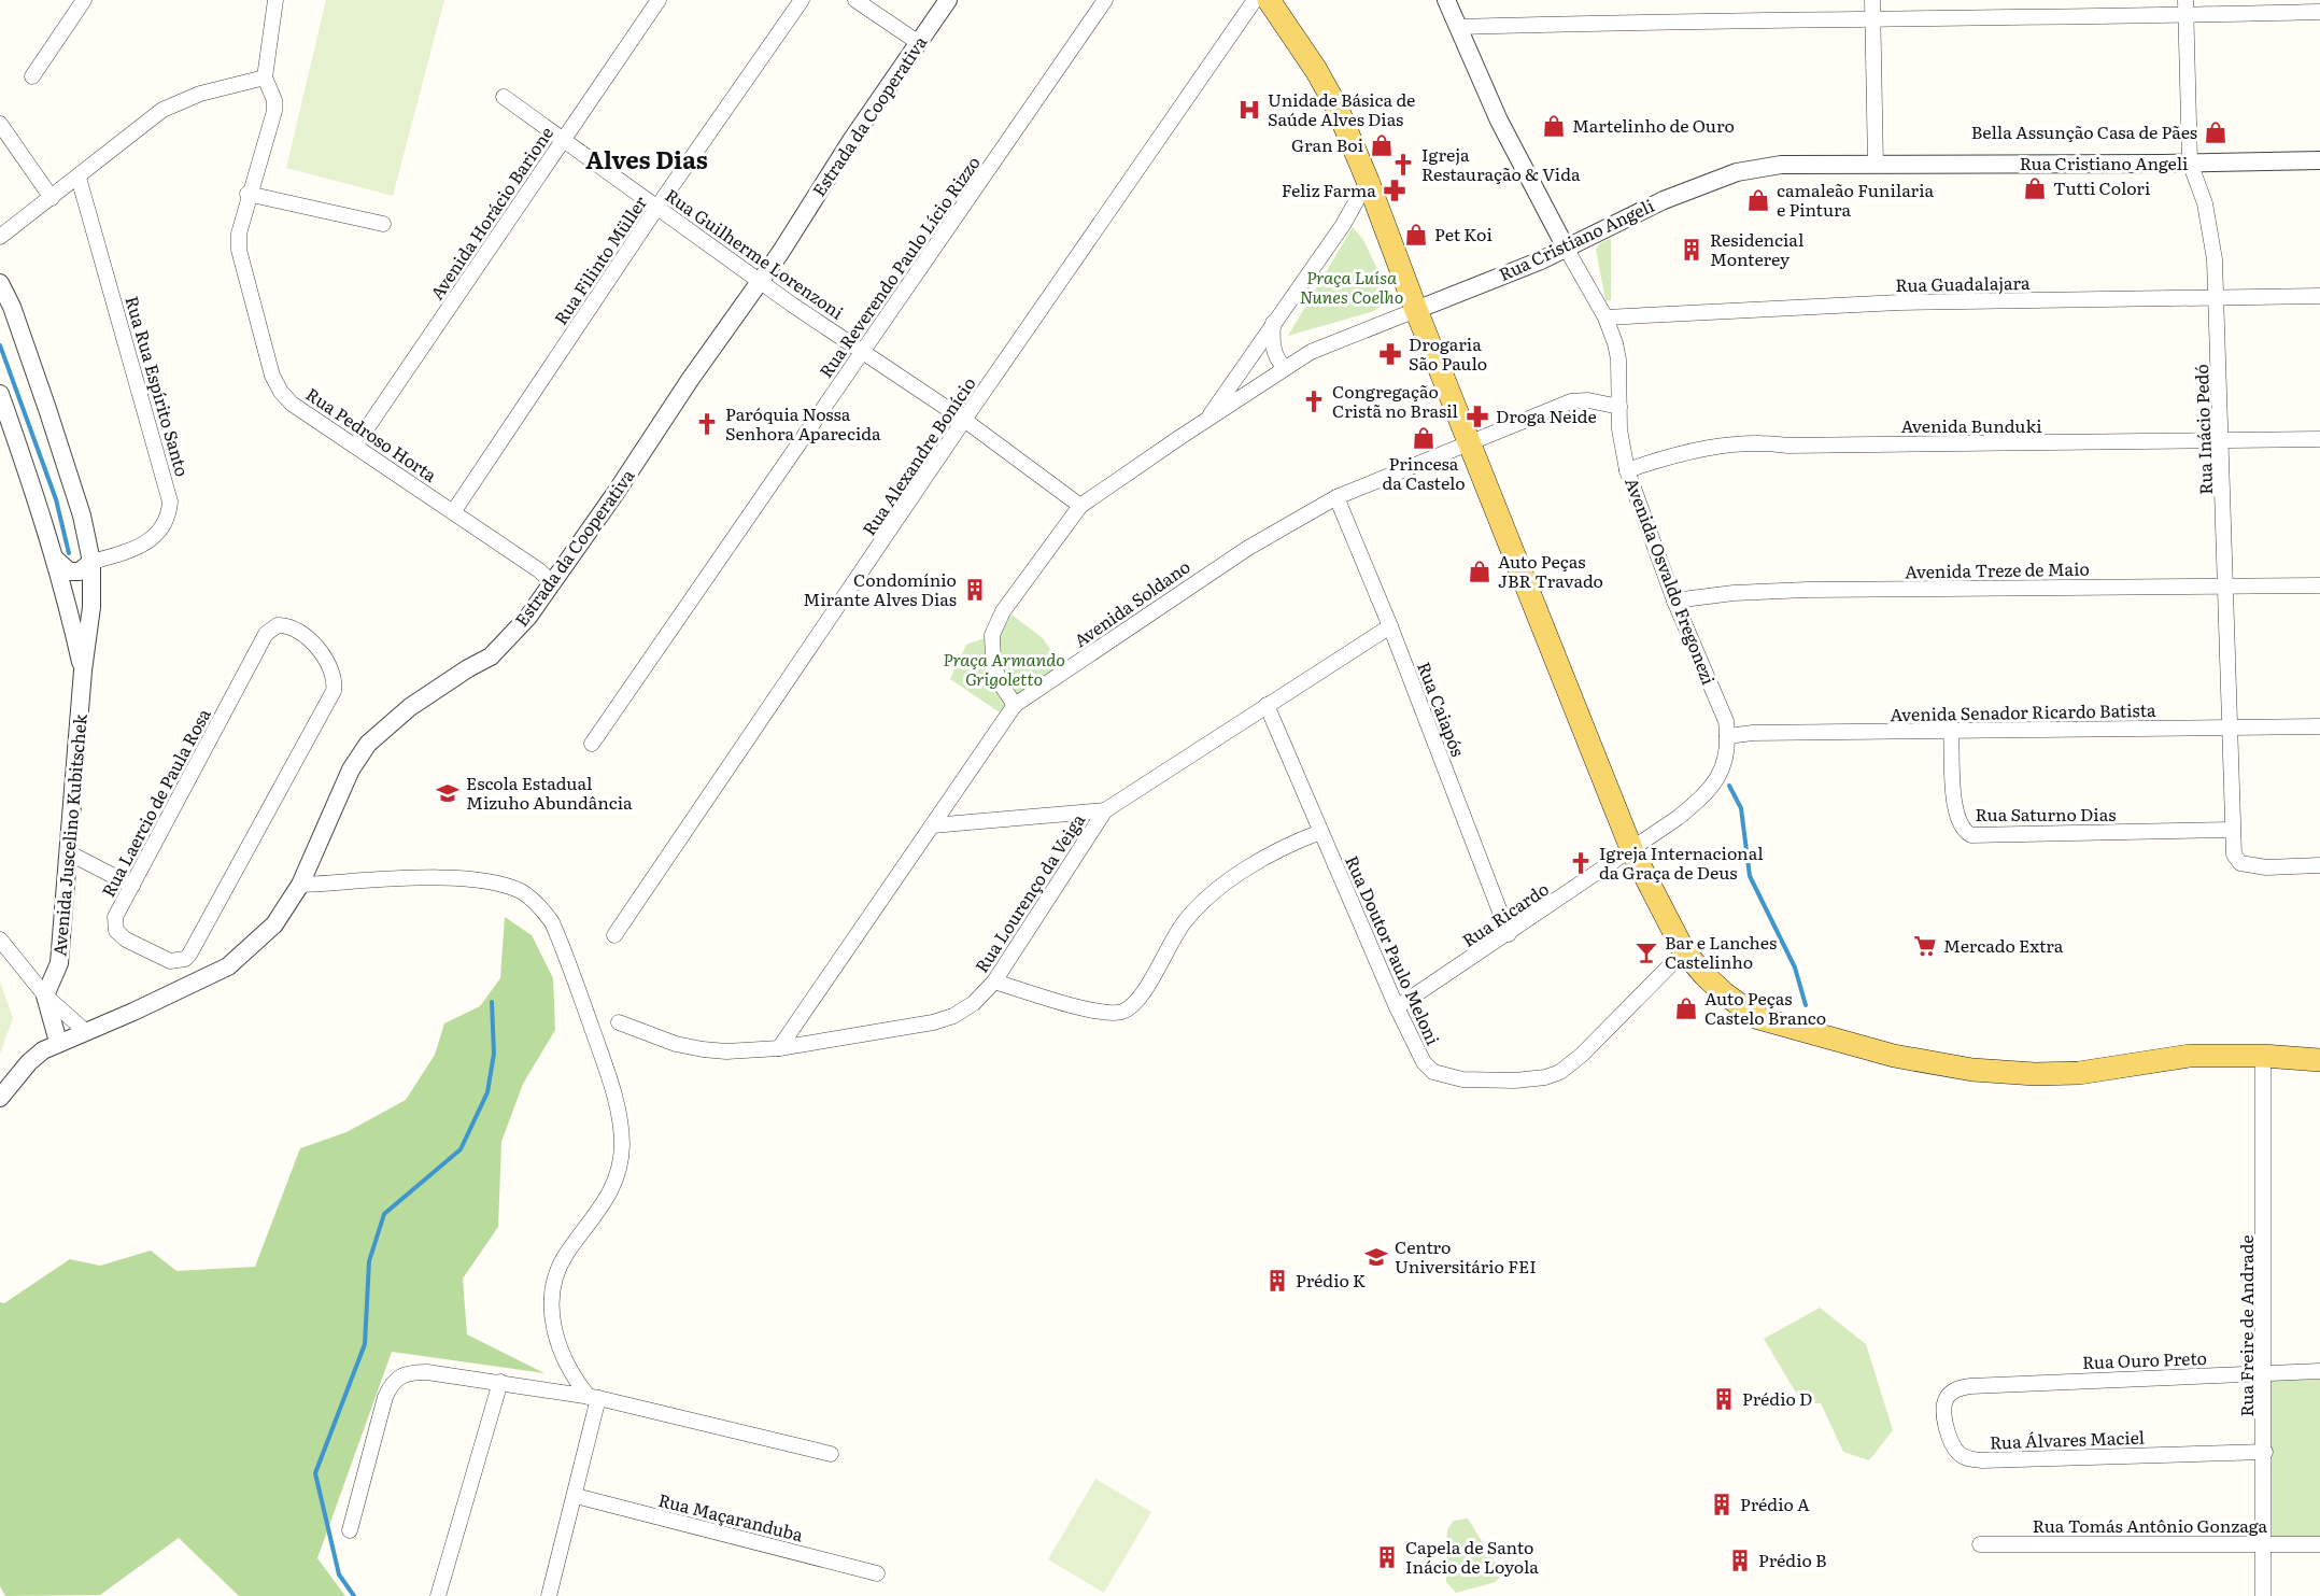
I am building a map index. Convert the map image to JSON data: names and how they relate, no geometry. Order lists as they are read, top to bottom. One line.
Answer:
{"streets":{"street":["Estrada da Cooperativa","Rua Cristiano Angeli","Avenida Horácio Barione","Rua Guilherme Lorenzoni","Rua Filinto Müller","Rua Reverendo Paulo Lício Rizzo","Rua Guadalajara","Rua Rua Espírito Santo","Avenida Bunduki","Rua Inácio Pedó","Rua Pedroso Horta","Rua Alexandre Bonício","Avenida Treze de Maio","Avenida Osvaldo Fregonezi","Avenida Soldano","Rua Caiapós","Avenida Senador Ricardo Batista","Rua Laercio de Paula Rosa","Rua Saturno Dias","Avenida Juscelino Kubitschek","Rua Lourenço da Veiga","Rua Ricardo","Rua Doutor Paulo Meloni","Rua Freire de Andrade","Rua Ouro Preto","Rua Álvares Maciel","Rua Maçaranduba","Rua Tomás Antônio Gonzaga"]},"crossings":[["Estrada da Cooperativa","Rua Guilherme Lorenzoni"],["Estrada da Cooperativa","Rua Pedroso Horta"],["Rua Cristiano Angeli","Rua Guilherme Lorenzoni"],["Rua Cristiano Angeli","Rua Inácio Pedó"],["Rua Cristiano Angeli","Avenida Osvaldo Fregonezi"],["Rua Cristiano Angeli","Avenida Soldano"],["Avenida Horácio Barione","Rua Guilherme Lorenzoni"],["Avenida Horácio Barione","Rua Pedroso Horta"],["Rua Guilherme Lorenzoni","Rua Filinto Müller"],["Rua Guilherme Lorenzoni","Rua Reverendo Paulo Lício Rizzo"],["Rua Guilherme Lorenzoni","Rua Alexandre Bonício"],["Rua Filinto Müller","Rua Pedroso Horta"],["Rua Guadalajara","Rua Inácio Pedó"],["Rua Guadalajara","Avenida Osvaldo Fregonezi"],["Rua Rua Espírito Santo","Avenida Juscelino Kubitschek"],["Avenida Bunduki","Rua Inácio Pedó"],["Avenida Bunduki","Avenida Osvaldo Fregonezi"],["Rua Inácio Pedó","Avenida Treze de Maio"],["Rua Inácio Pedó","Avenida Senador Ricardo Batista"],["Rua Inácio Pedó","Rua Saturno Dias"],["Avenida Treze de Maio","Avenida Osvaldo Fregonezi"],["Avenida Osvaldo Fregonezi","Avenida Soldano"],["Avenida Osvaldo Fregonezi","Avenida Senador Ricardo Batista"],["Avenida Osvaldo Fregonezi","Rua Ricardo"],["Avenida Soldano","Rua Caiapós"],["Avenida Soldano","Rua Lourenço da Veiga"],["Rua Caiapós","Rua Lourenço da Veiga"],["Rua Caiapós","Rua Ricardo"],["Avenida Senador Ricardo Batista","Rua Saturno Dias"],["Avenida Senador Ricardo Batista","Rua Ricardo"],["Rua Lourenço da Veiga","Rua Doutor Paulo Meloni"],["Rua Ricardo","Rua Doutor Paulo Meloni"],["Rua Freire de Andrade","Rua Ouro Preto"],["Rua Freire de Andrade","Rua Álvares Maciel"],["Rua Freire de Andrade","Rua Tomás Antônio Gonzaga"],["Rua Ouro Preto","Rua Álvares Maciel"]],"districts":["Alves Dias"],"parks":["Praça Luísa Nunes Coelho","Praça Armando Grigoletto"],"places":{"hospital":["Unidade Básica de Saúde Alves Dias"],"shop":["Martelinho de Ouro","Bella Assunção Casa de Pães","Gran Boi","Tutti Colori","camaleão Funilaria e Pintura","Pet Koi","Princesa da Castelo","Auto Peças JBR Travado","Auto Peças Castelo Branco"],"church":["Igreja Restauração & Vida","Congregação Cristã no Brasil","Paróquia Nossa Senhora Aparecida","Igreja Internacional da Graça de Deus"],"pharmacy":["Feliz Farma","Drogaria São Paulo","Droga Neide"],"building":["Residencial Monterey","Condomínio Mirante Alves Dias","Prédio K","Prédio D","Prédio A","Capela de Santo Inácio de Loyola","Prédio B"],"school or university":["Escola Estadual Mizuho Abundância","Centro Universitário FEI"],"supermarket":["Mercado Extra"],"bar":["Bar e Lanches Castelinho"]}}
